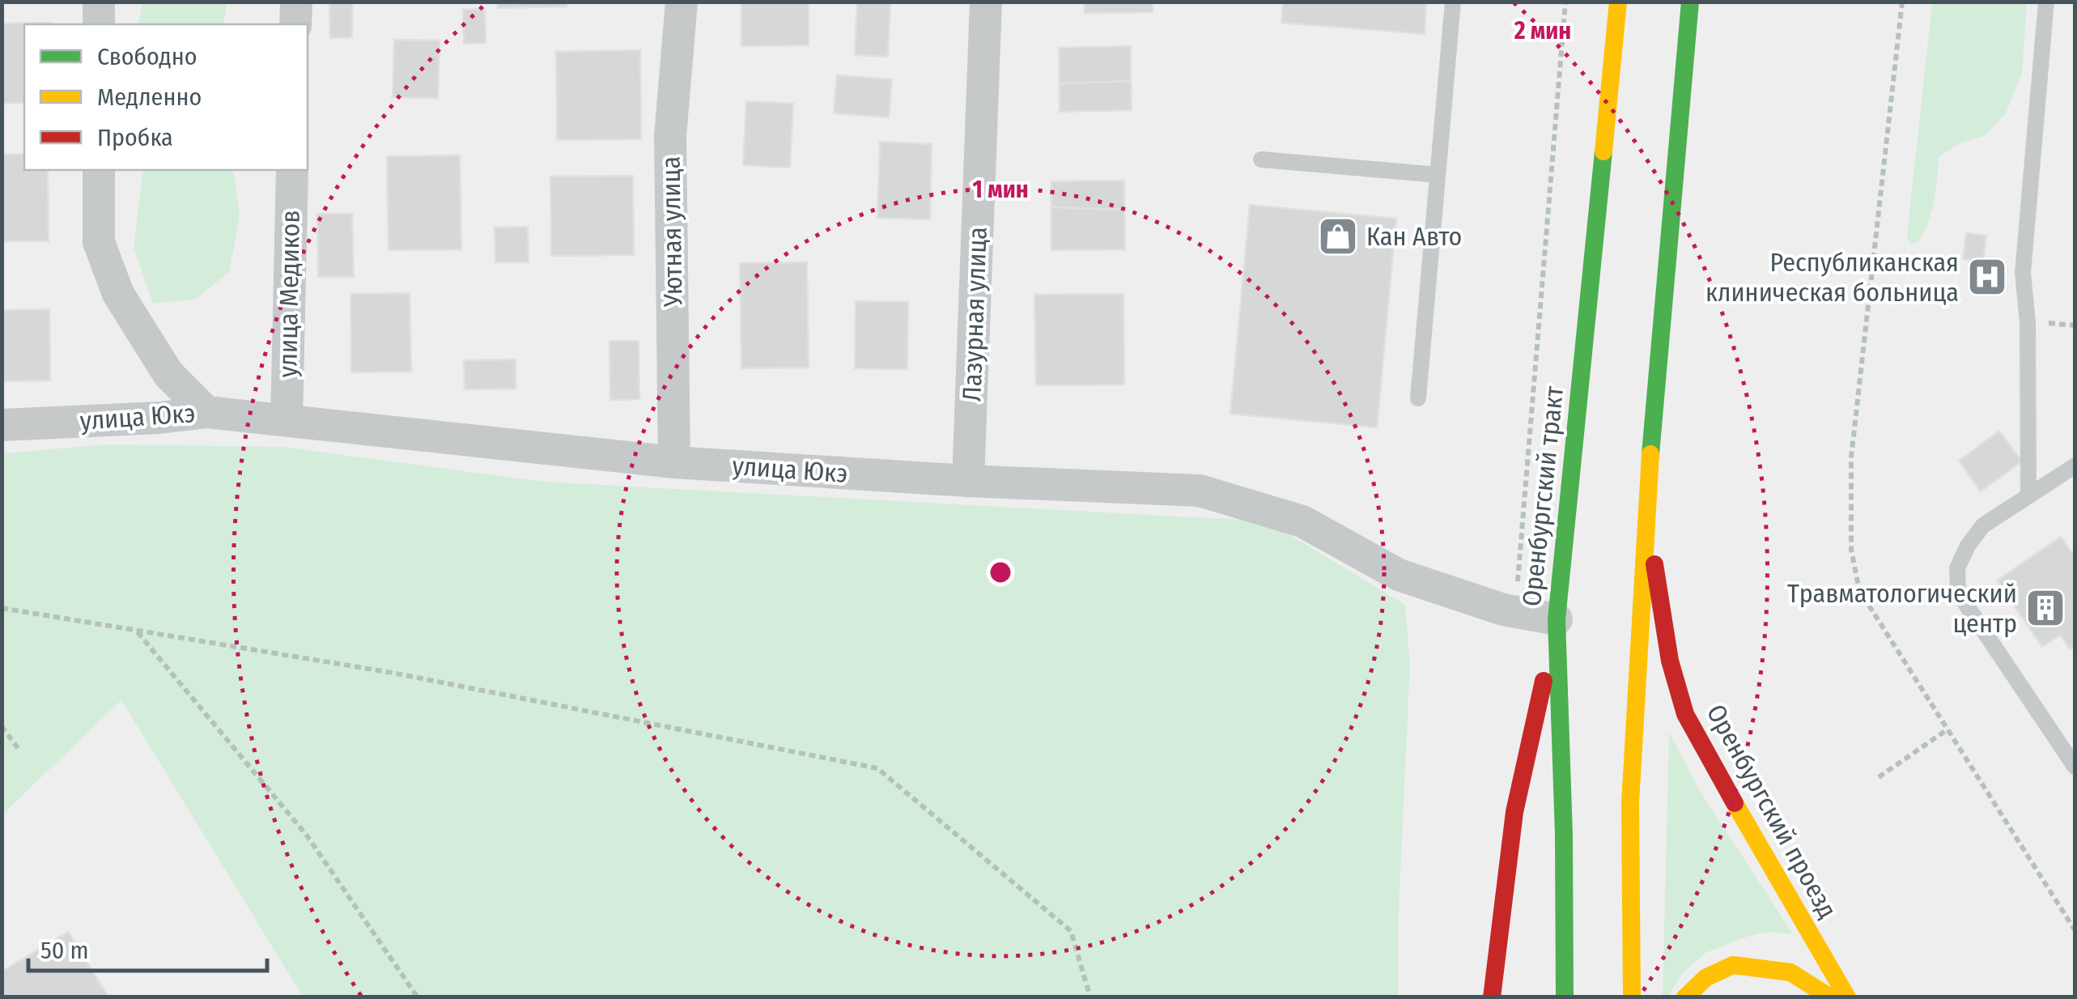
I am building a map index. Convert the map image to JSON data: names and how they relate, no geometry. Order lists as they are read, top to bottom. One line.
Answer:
{"streets":{"main road":["Оренбургский тракт","Оренбургский проезд"],"street":["Уютная улица","улица Медиков","Лазурная улица","улица Юкэ"]},"crossings":[["Уютная улица","улица Юкэ"],["улица Медиков","улица Юкэ"],["Лазурная улица","улица Юкэ"],["улица Юкэ","Оренбургский тракт"]],"places":{"shop":["Кан Авто"],"hospital":["Республиканская клиническая больница"],"building":["Травматологический центр"]},"legend":["Свободно","Медленно","Пробка"],"scale_bar":"50 m","rings":["2 мин","1 мин"]}
